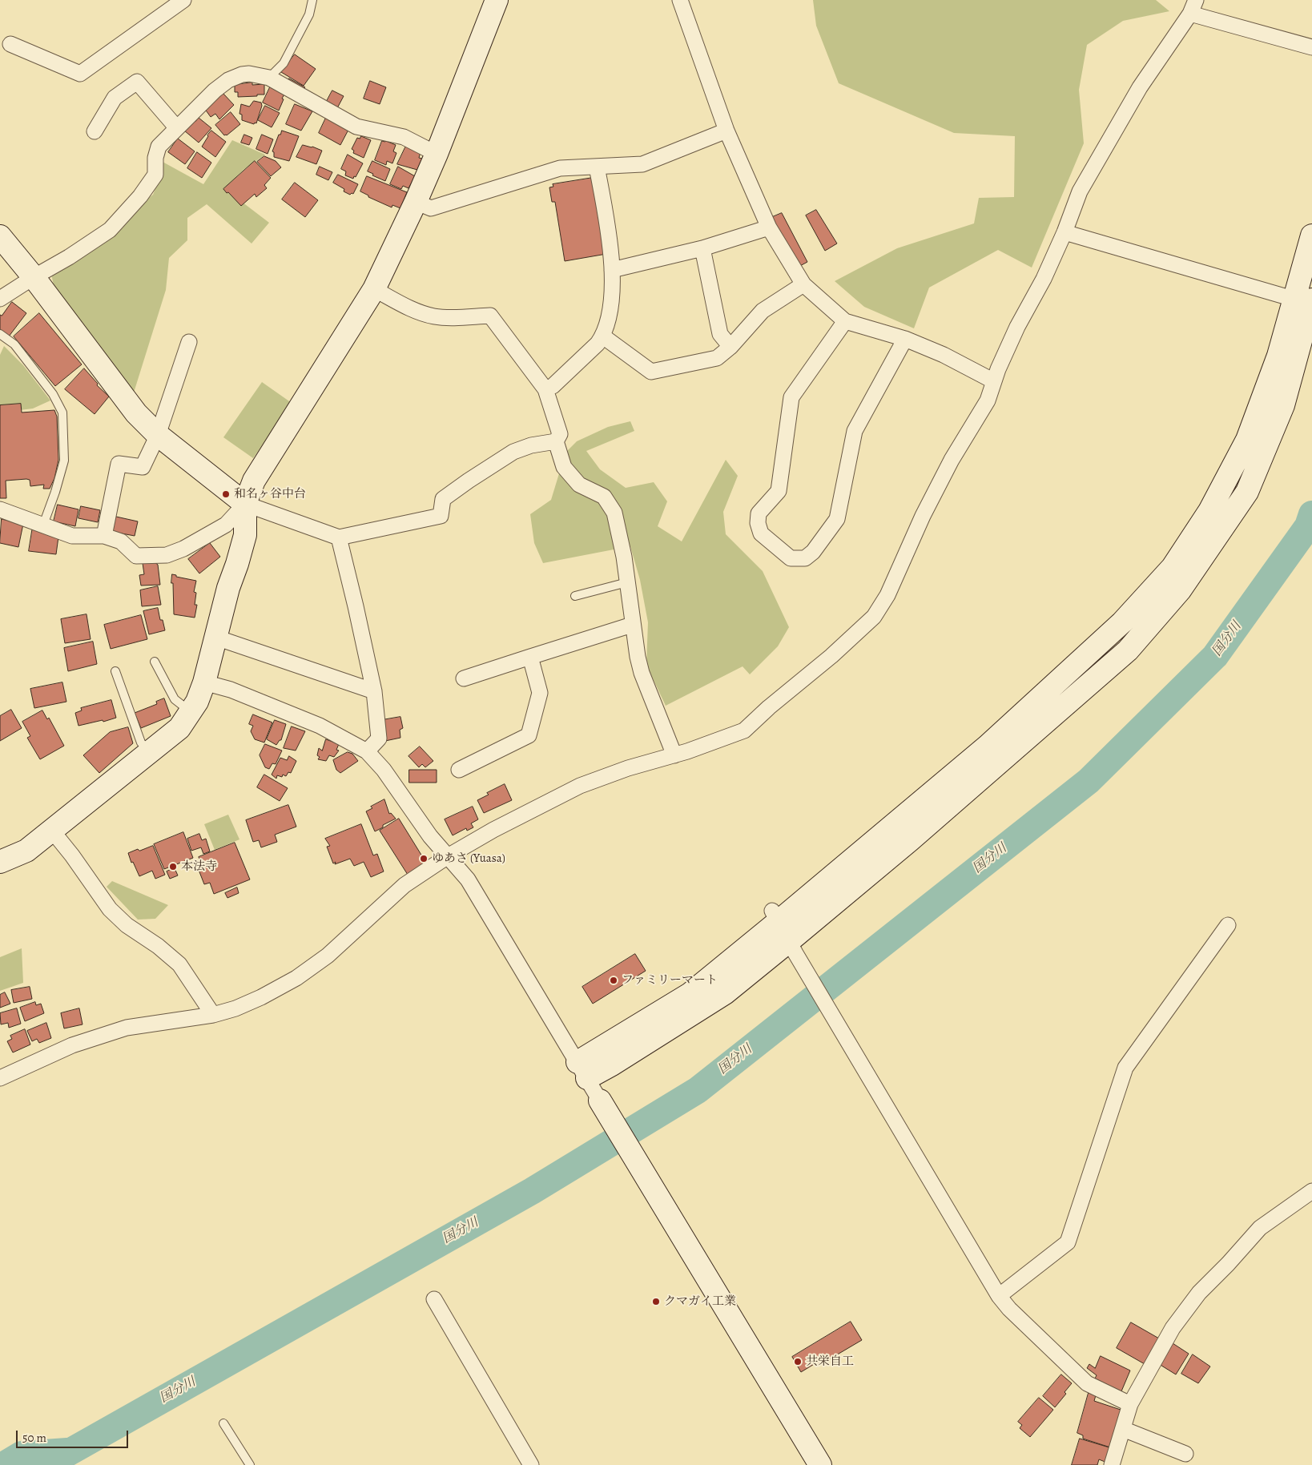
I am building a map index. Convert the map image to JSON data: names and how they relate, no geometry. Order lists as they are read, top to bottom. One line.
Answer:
{"water":["国分川"],"places":["和名ヶ谷中台","ゆあさ (Yuasa)","本法寺","ファミリーマート","クマガイ工業","共栄自工"],"scale_bar":"50 m"}
